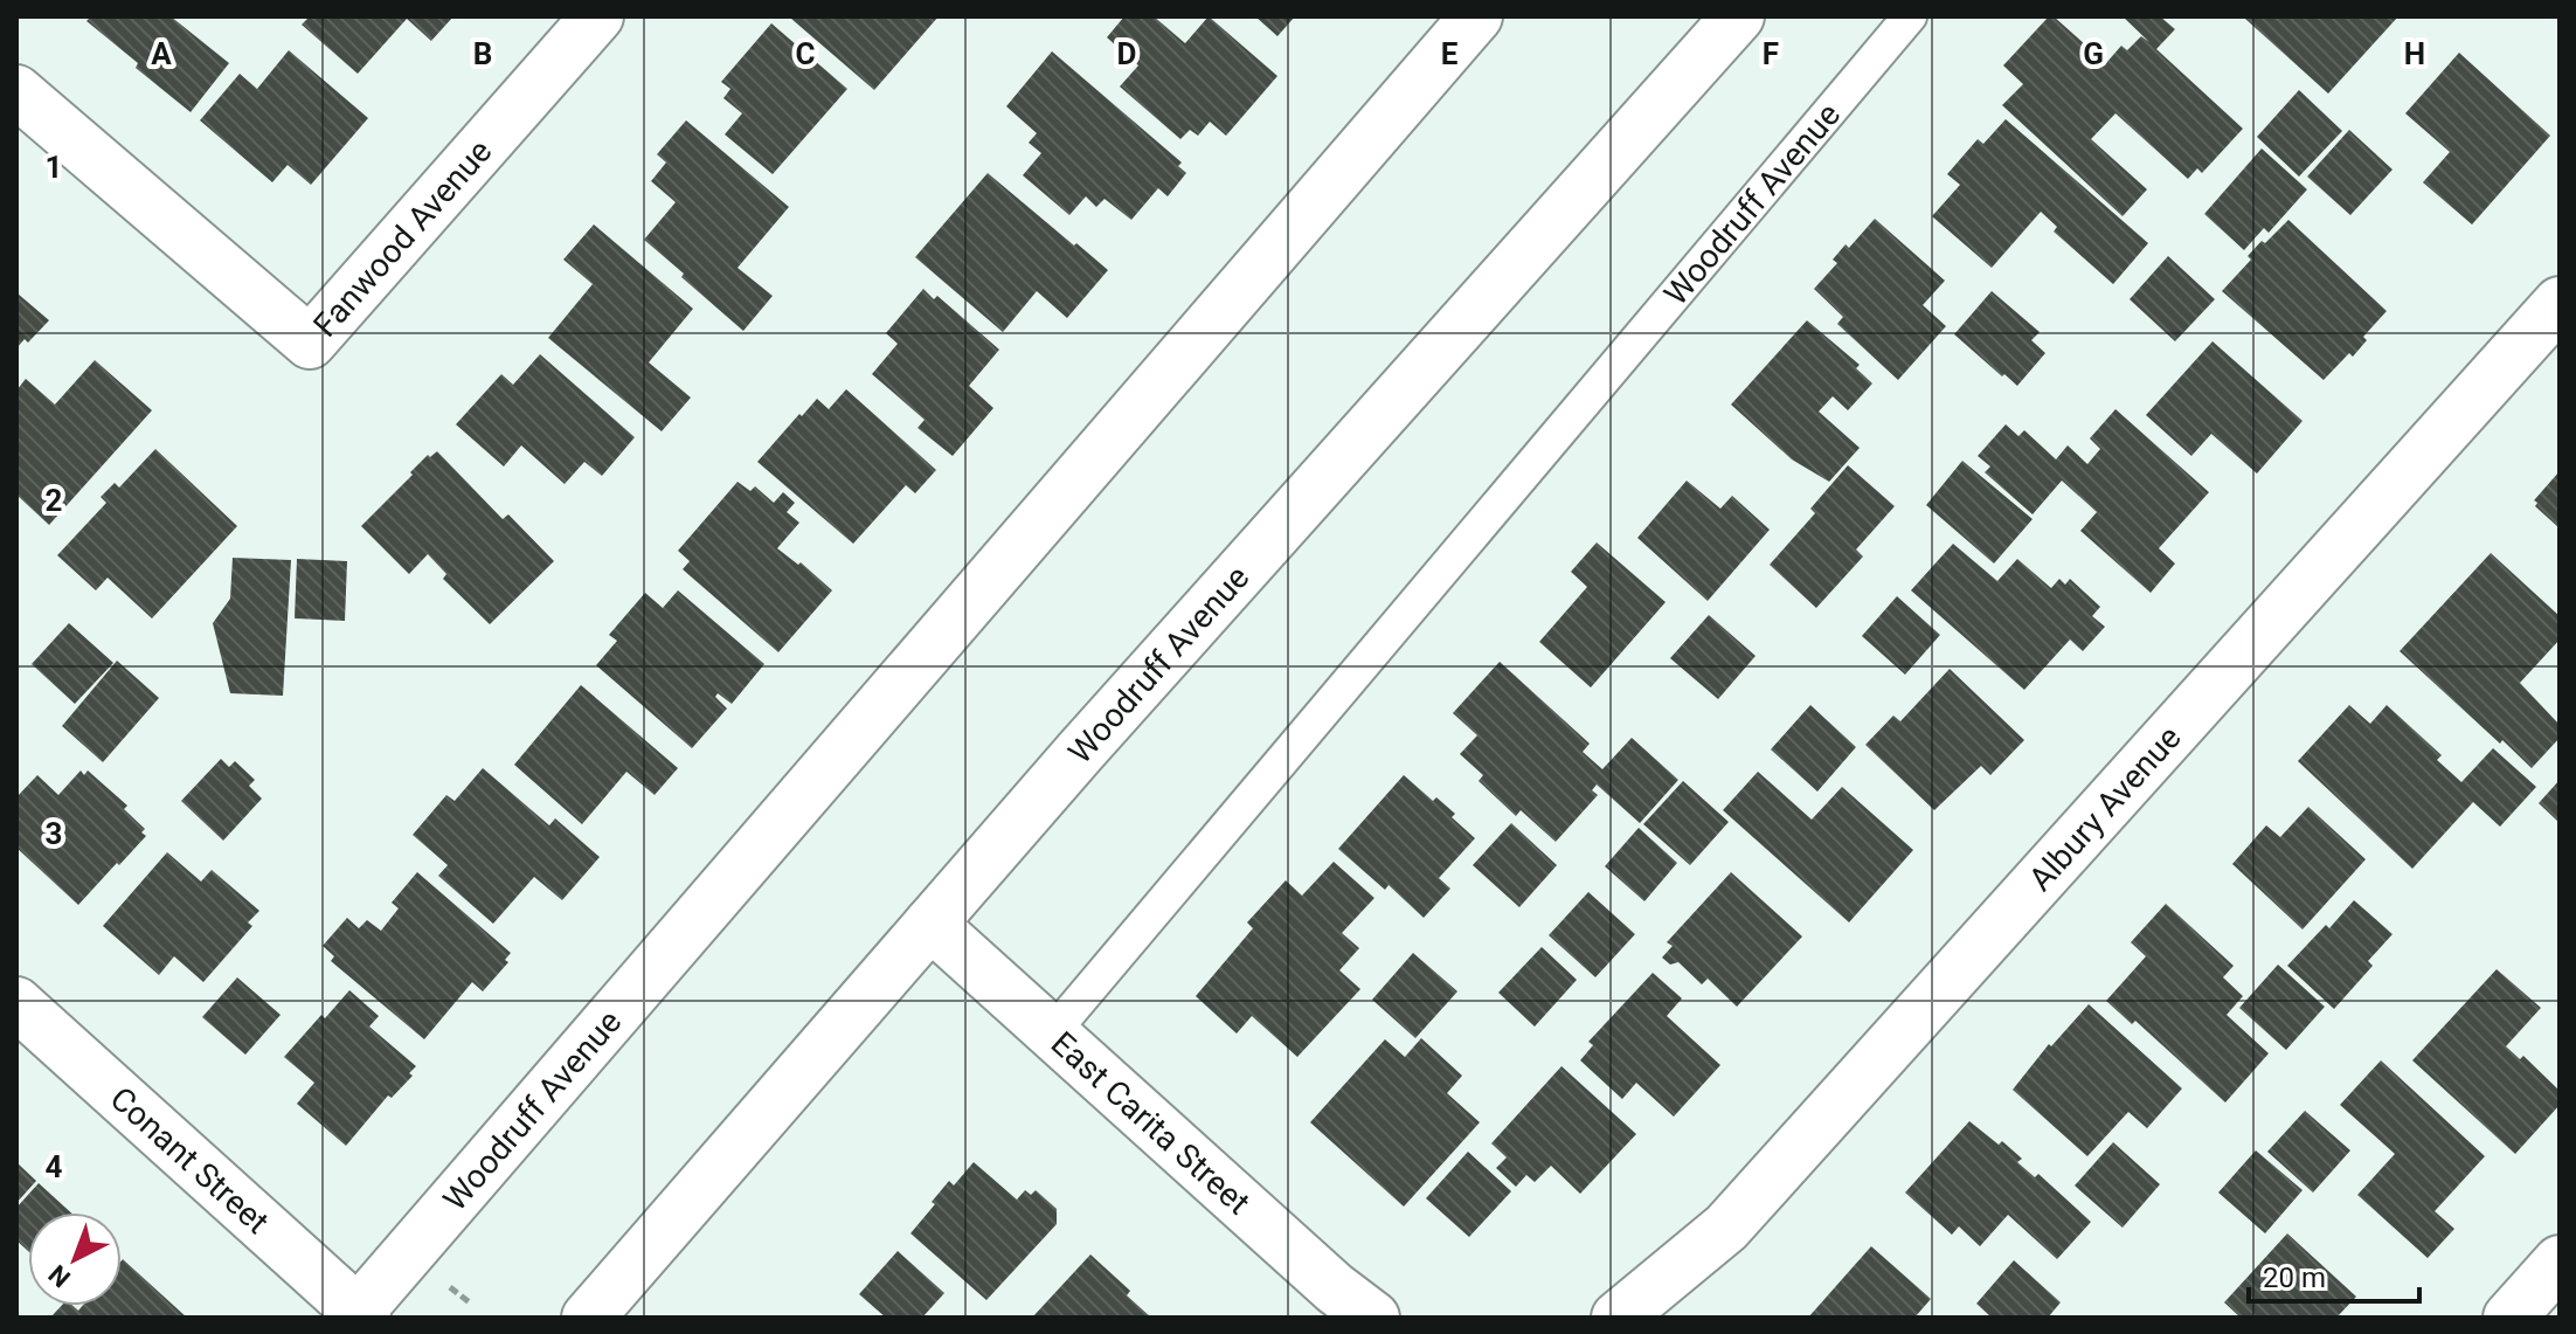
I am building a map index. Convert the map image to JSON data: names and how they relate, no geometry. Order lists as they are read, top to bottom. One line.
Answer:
{"streets":{"street":["Woodruff Avenue","Fanwood Avenue","Albury Avenue","East Carita Street","Conant Street"]},"crossings":[["Woodruff Avenue","East Carita Street"],["Woodruff Avenue","Conant Street"]],"scale_bar":"20 m","north":"bottom left","grid":{"columns":["A","B","C","D","E","F","G","H"],"rows":["1","2","3","4"]}}
